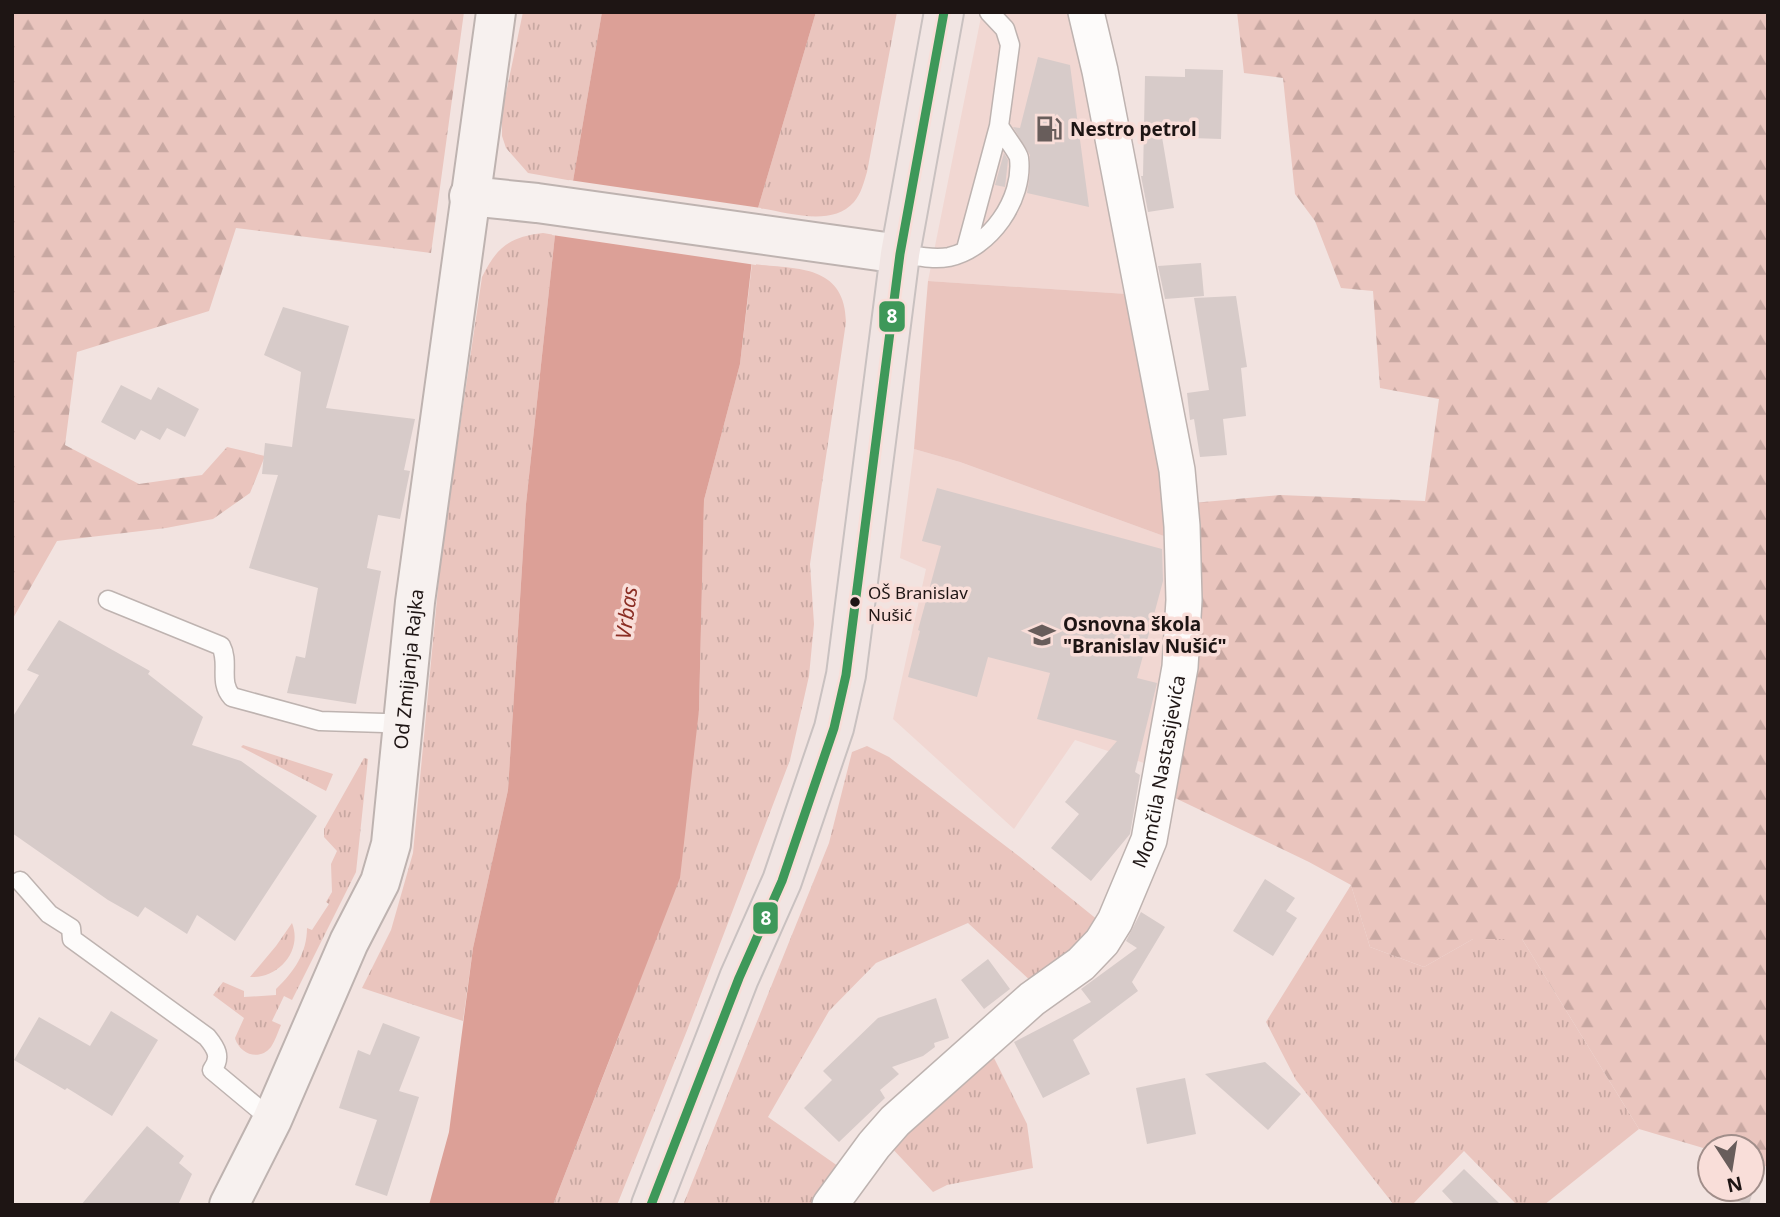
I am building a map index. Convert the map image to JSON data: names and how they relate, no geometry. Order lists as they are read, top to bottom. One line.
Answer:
{"streets":{"street":["Od Zmijanja Rajka","Momčila Nastasijevića"]},"water":["Vrbas"],"places":{"fuel station":["Nestro petrol"],"other":["OŠ Branislav Nušić"],"school or university":["Osnovna škola \"Branislav Nušić\""]},"lines":["transit line 8"],"north":"bottom"}
